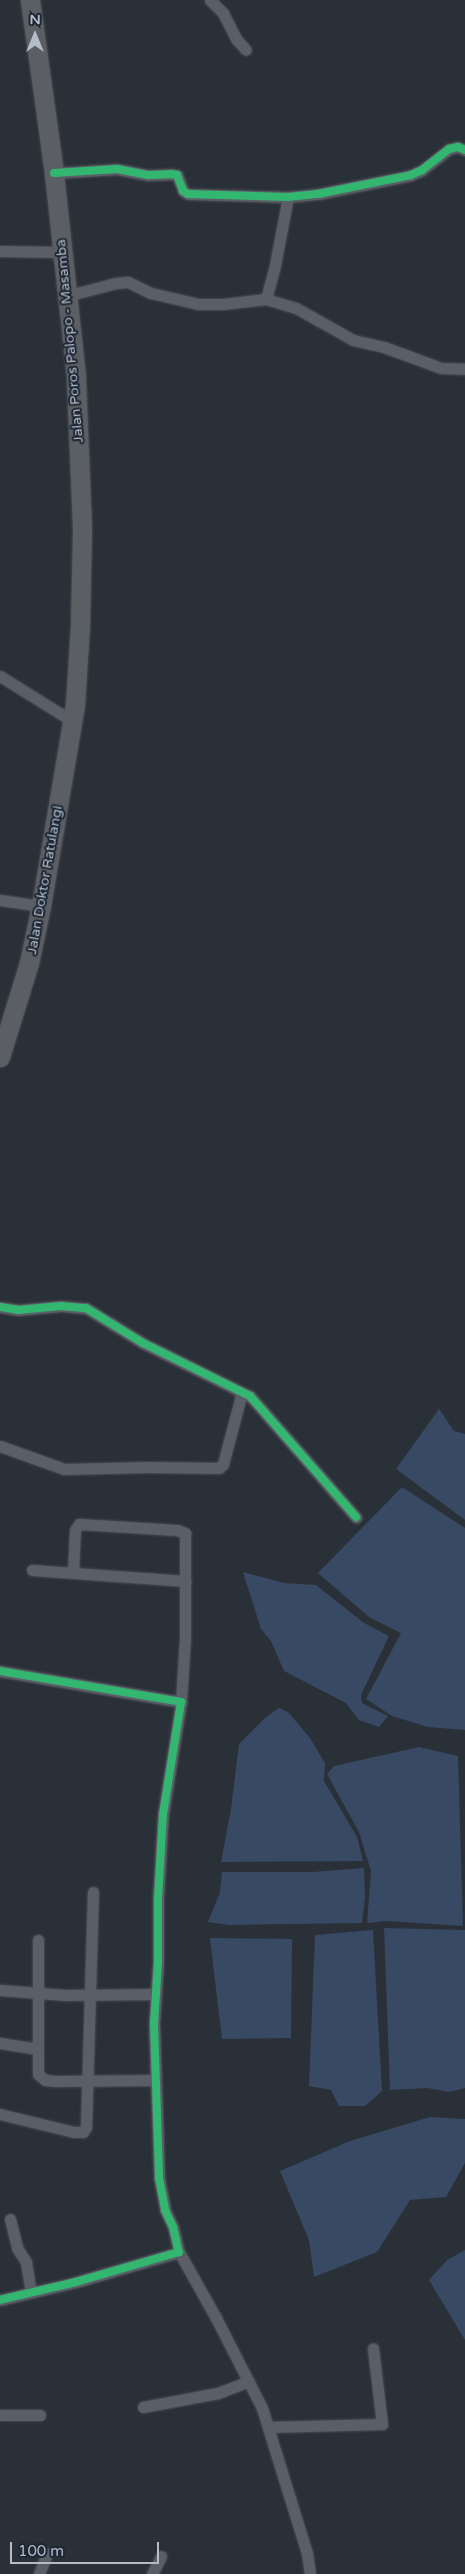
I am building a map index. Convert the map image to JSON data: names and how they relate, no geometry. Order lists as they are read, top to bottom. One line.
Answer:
{"streets":{"highway":["Jalan Poros Palopo - Masamba","Jalan Doktor Ratulangi"]},"crossings":[["Jalan Poros Palopo - Masamba","Jalan Doktor Ratulangi"]],"scale_bar":"100 m","north":"top"}
